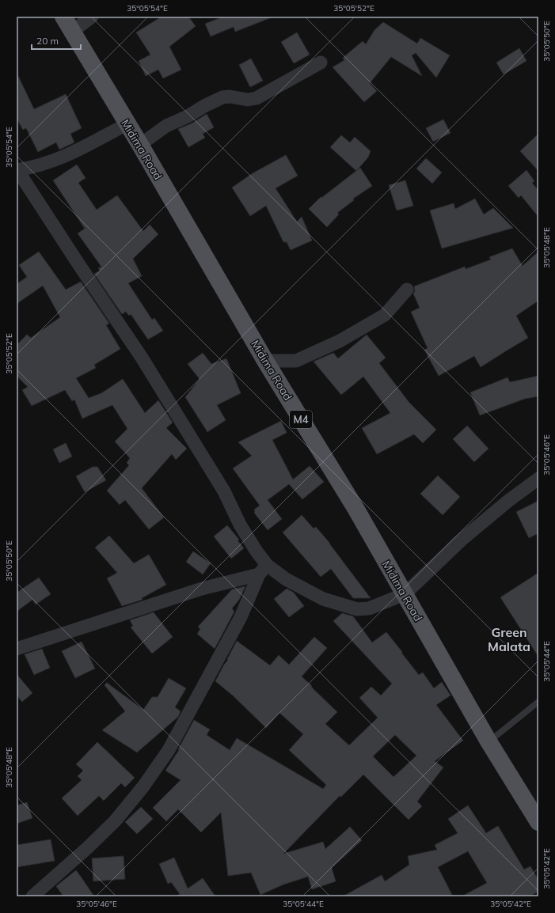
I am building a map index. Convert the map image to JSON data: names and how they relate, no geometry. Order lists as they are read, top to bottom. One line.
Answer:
{"streets":{"main road":["Midima Road","M4"]},"districts":["Green Malata"],"scale_bar":"20 m","coordinates":["35°05'54\"E","35°05'52\"E","35°05'50\"E","35°05'48\"E","35°05'46\"E","35°05'44\"E","35°05'42\"E"]}
